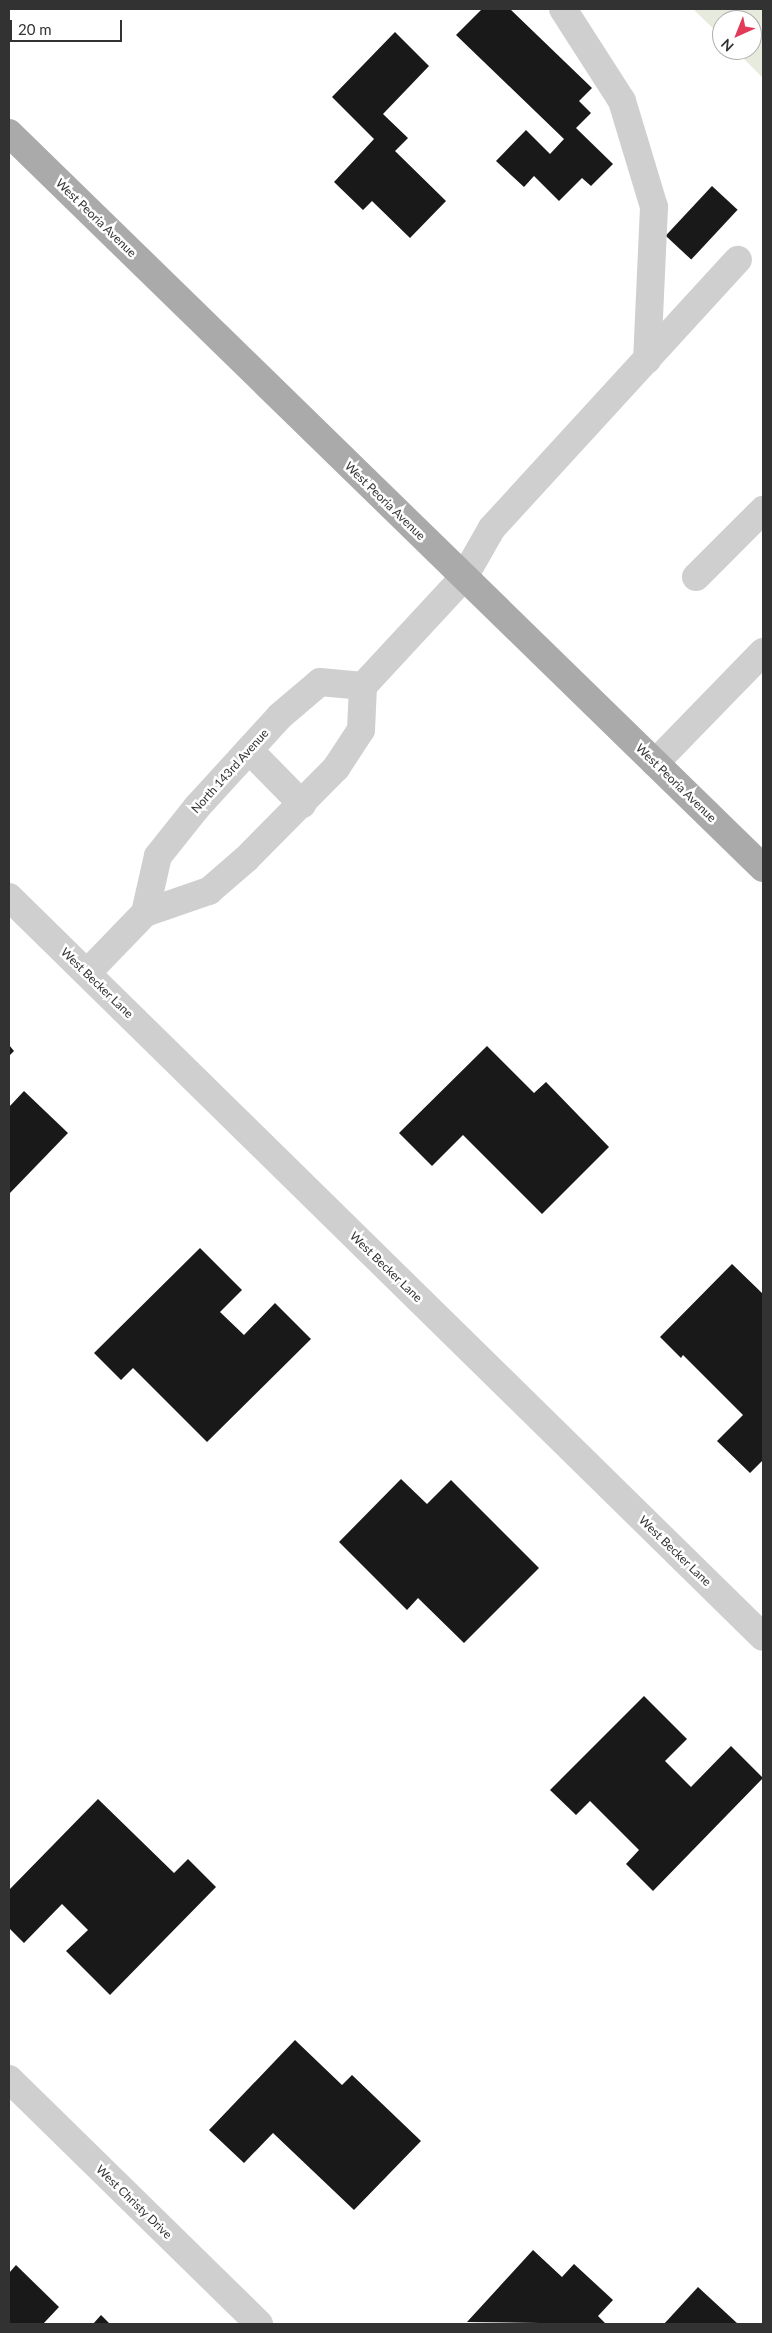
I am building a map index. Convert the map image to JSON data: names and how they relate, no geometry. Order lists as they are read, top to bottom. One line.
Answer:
{"streets":{"main road":["West Peoria Avenue"],"street":["North 143rd Avenue","West Becker Lane","West Christy Drive"]},"scale_bar":"20 m","north":"bottom left"}
